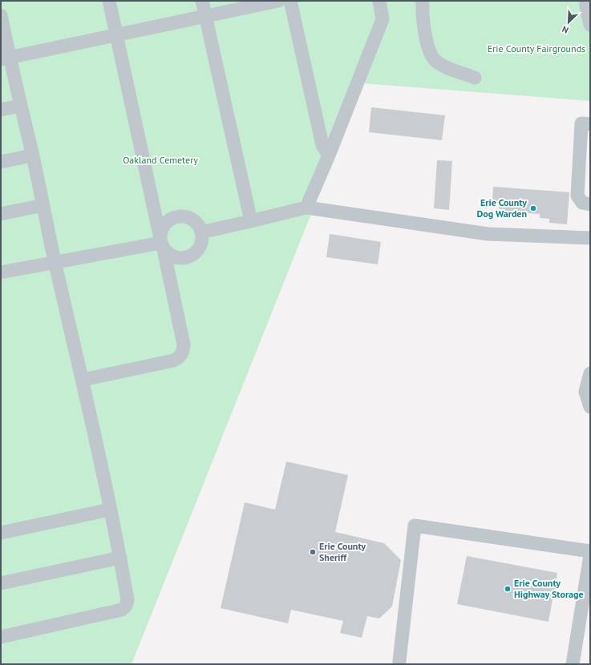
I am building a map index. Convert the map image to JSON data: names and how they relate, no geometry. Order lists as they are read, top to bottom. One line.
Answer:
{"parks":["Erie County Fairgrounds","Oakland Cemetery"],"places":["Erie County Dog Warden","Erie County Sheriff","Erie County Highway Storage"],"north":"bottom left"}
